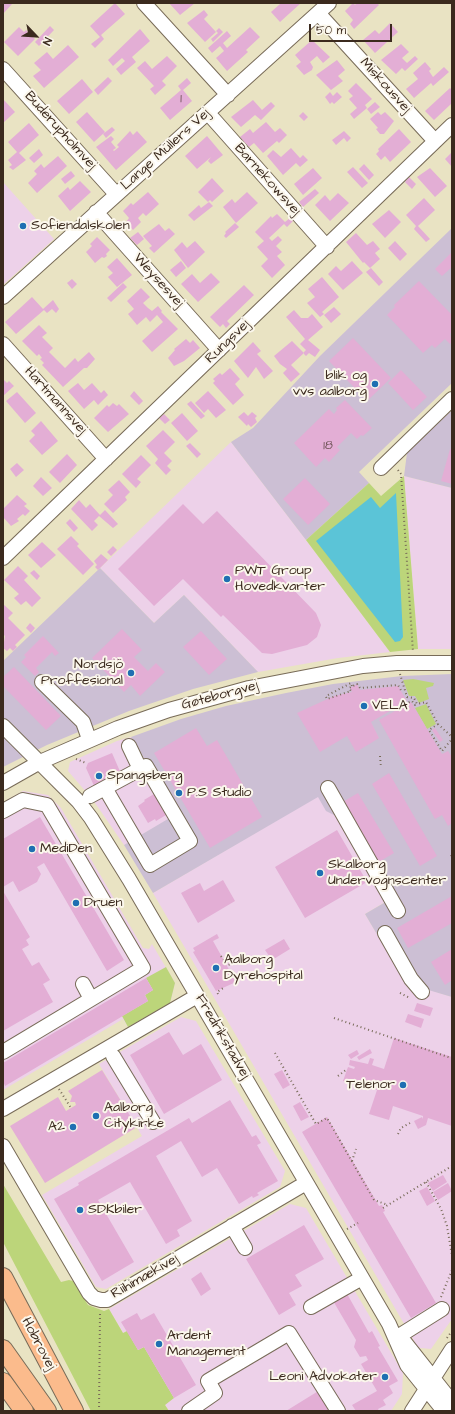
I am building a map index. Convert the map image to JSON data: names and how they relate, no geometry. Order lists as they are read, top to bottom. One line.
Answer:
{"streets":{"main road":["Hobrovej"],"street":["Miskousvej","Buderupholmvej","Lange Müllers Vej","Barnekowsvej","Weysesvej","Rungsvej","Hartmannsvej","Gøteborgvej","Fredrikstadvej","Riihimækivej"]},"crossings":[["Miskousvej","Lange Müllers Vej"],["Miskousvej","Rungsvej"],["Buderupholmvej","Lange Müllers Vej"],["Lange Müllers Vej","Barnekowsvej"],["Lange Müllers Vej","Weysesvej"],["Barnekowsvej","Rungsvej"],["Weysesvej","Rungsvej"],["Rungsvej","Hartmannsvej"],["Gøteborgvej","Fredrikstadvej"],["Fredrikstadvej","Riihimækivej"]],"places":["Sofiendalskolen","blik og vvs aalborg","PWT Group Hovedkvarter","Nordsjö Proffesional","VELA","Spangsberg","P.S Studio","MediDen","Skalborg Undervognscenter","Druen","Aalborg Dyrehospital","Telenor","Aalborg Citykirke","A2","SDKbiler","Ardent Management","Leoni Advokater"],"house_numbers":["1","18"],"scale_bar":"50 m","north":"bottom right"}
